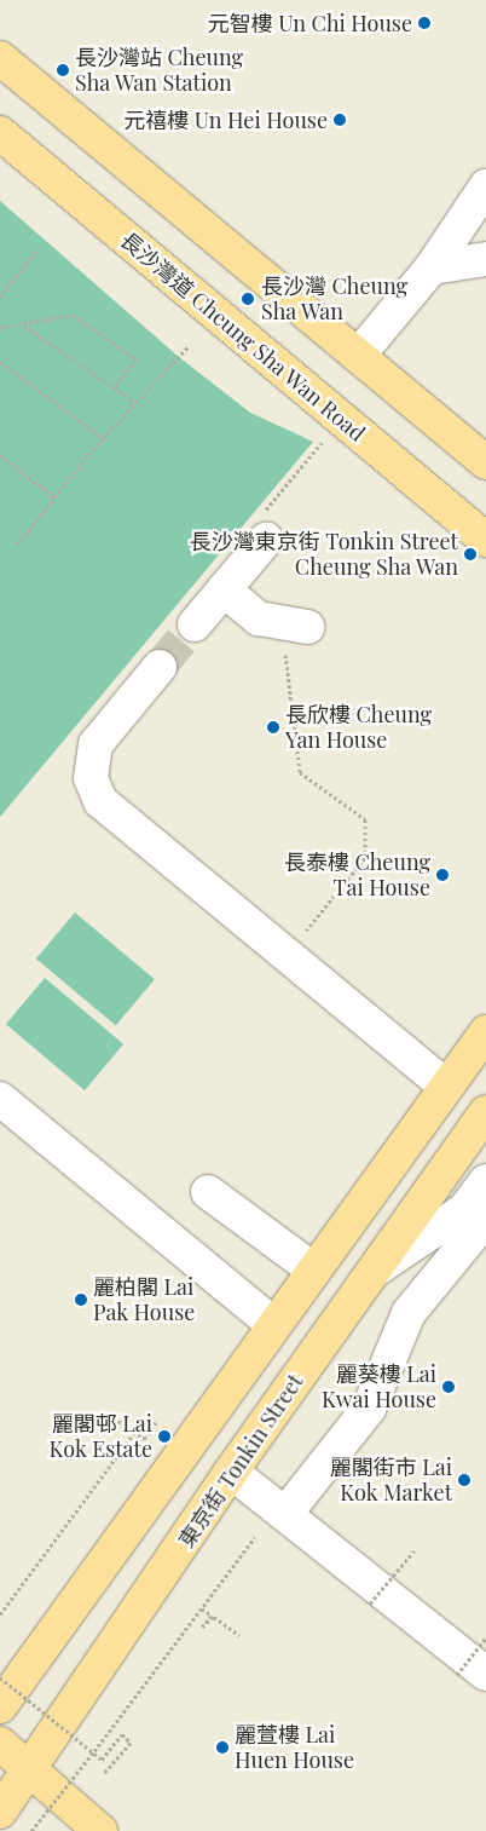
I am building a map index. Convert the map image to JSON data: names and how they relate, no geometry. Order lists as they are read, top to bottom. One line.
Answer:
{"streets":{"main road":["長沙灣道 Cheung Sha Wan Road","東京街 Tonkin Street"]},"places":["元智樓 Un Chi House","長沙灣站 Cheung Sha Wan Station","元禧樓 Un Hei House","長沙灣 Cheung Sha Wan","長沙灣東京街 Tonkin Street Cheung Sha Wan","長欣樓 Cheung Yan House","長泰樓 Cheung Tai House","麗柏閣 Lai Pak House","麗葵樓 Lai Kwai House","麗閣邨 Lai Kok Estate","麗閣街市 Lai Kok Market","麗萱樓 Lai Huen House"]}
